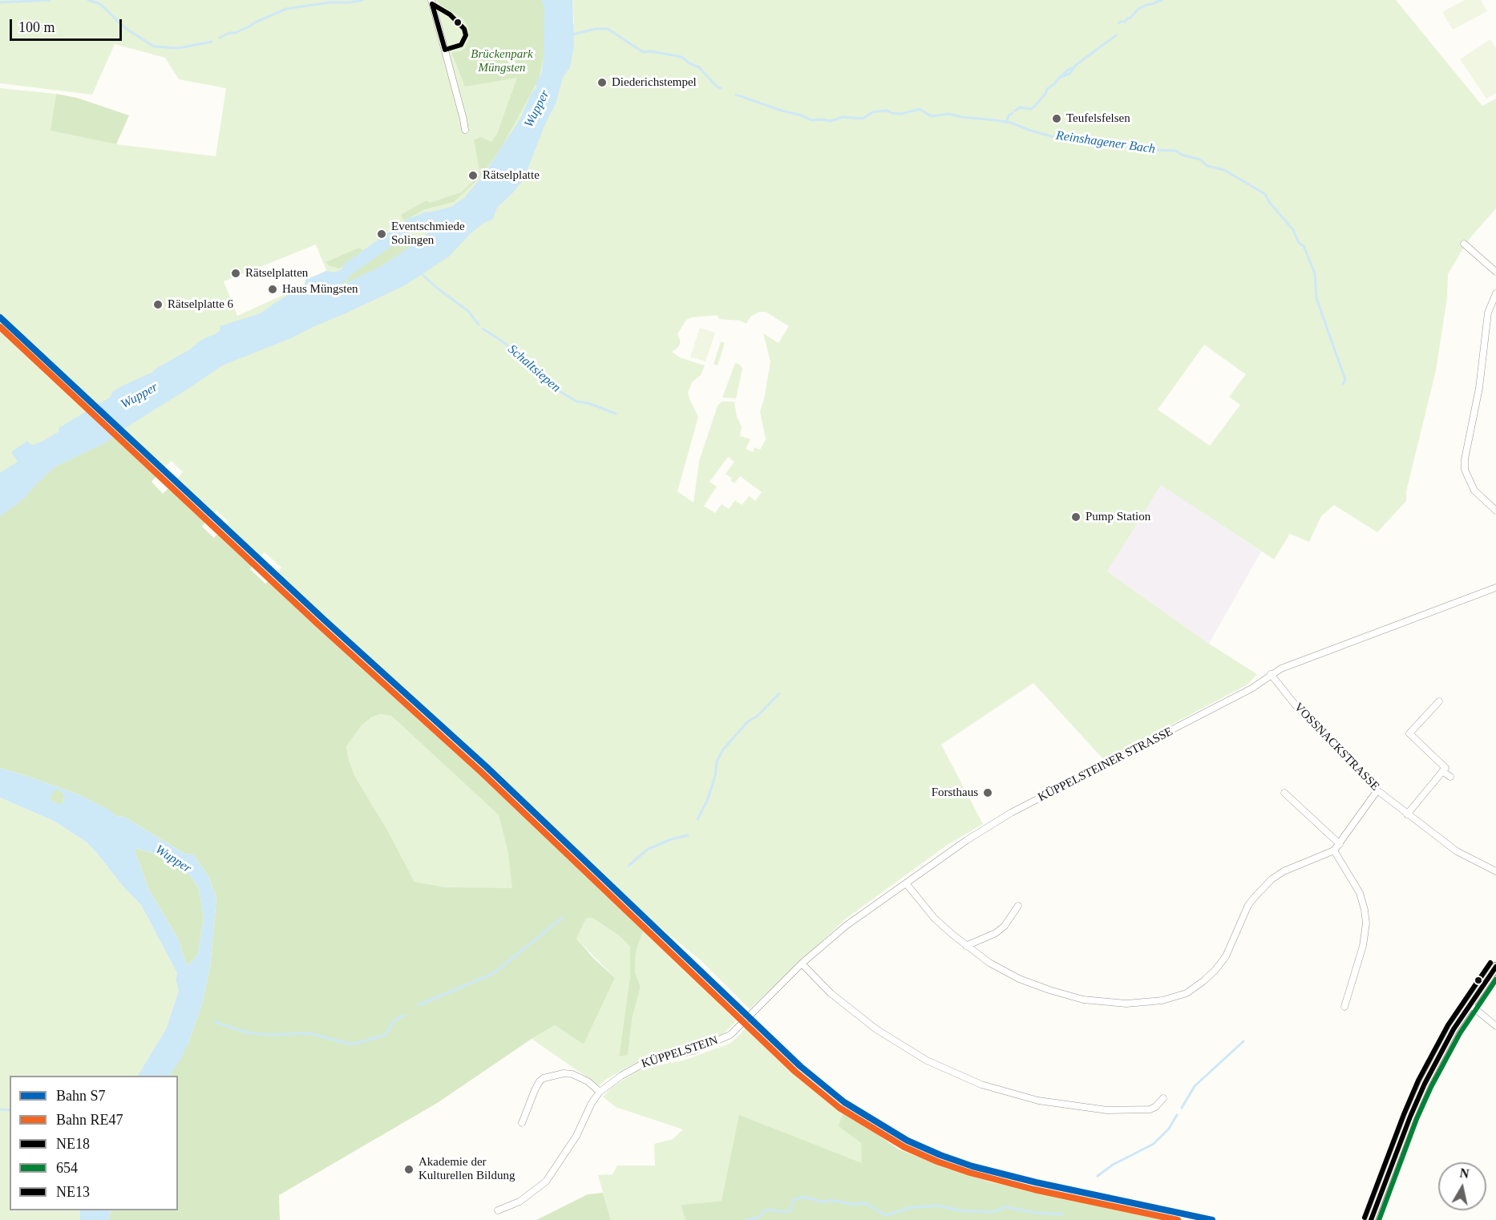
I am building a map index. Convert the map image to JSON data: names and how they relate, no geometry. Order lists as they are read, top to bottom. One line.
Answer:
{"streets":{"street":["VOSSNACKSTRASSE","KÜPPELSTEINER STRASSE","KÜPPELSTEIN"]},"crossings":[["VOSSNACKSTRASSE","KÜPPELSTEINER STRASSE"],["KÜPPELSTEINER STRASSE","KÜPPELSTEIN"]],"water":["Wupper","Reinshagener Bach","Schaltsiepen"],"parks":["Brückenpark Müngsten"],"places":["Diederichstempel","Teufelsfelsen","Rätselplatte","Eventschmiede Solingen","Rätselplatten","Haus Müngsten","Rätselplatte 6","Pump Station","Forsthaus","Akademie der Kulturellen Bildung"],"lines":["transit line NE18","rail line S7","rail line RE47","transit line NE13","transit line 654"],"legend":["Bahn S7","Bahn RE47","NE18","654","NE13"],"scale_bar":"100 m","north":"top"}
